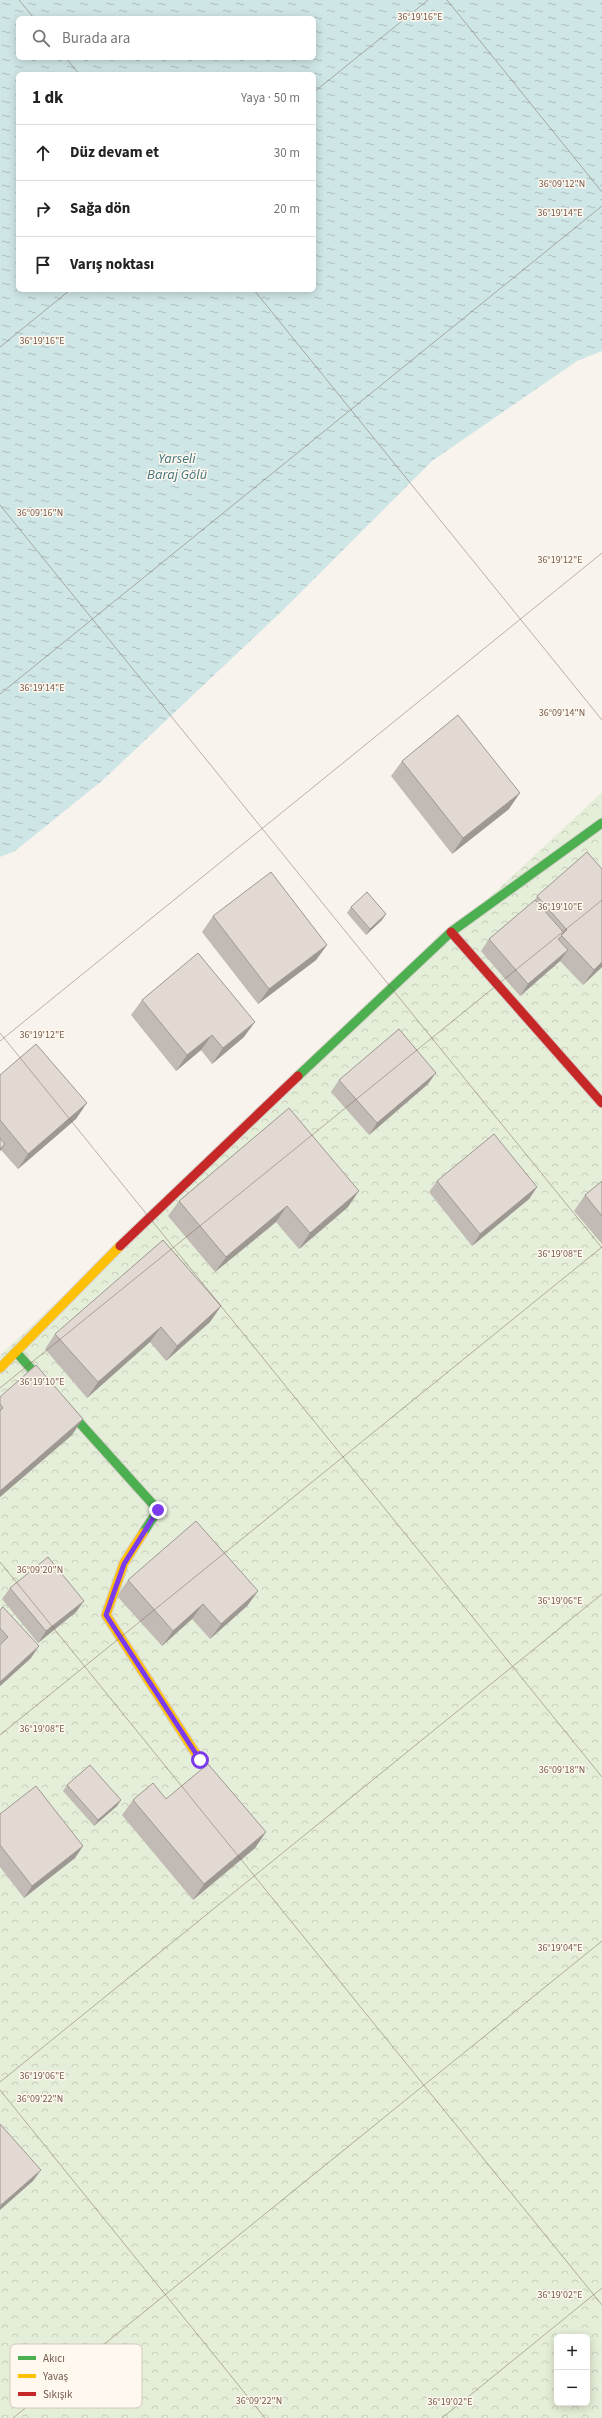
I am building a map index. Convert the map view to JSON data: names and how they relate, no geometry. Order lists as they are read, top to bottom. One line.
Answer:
{"water":["Yarseli Baraj Gölü"],"legend":["Akıcı","Yavaş","Sıkışık"],"page":{"search":"Burada ara","heading":["1 dk","Yaya · 50 m"],"list":[["Düz devam et","30 m"],["Sağa dön","20 m"],"Varış noktası"],"map_buttons":["+","−"]},"coordinates":["36°19'16\"E","36°09'12\"N","36°19'14\"E","36°09'16\"N","36°19'12\"E","36°09'14\"N","36°19'10\"E","36°19'08\"E","36°09'20\"N","36°19'06\"E","36°09'18\"N","36°19'04\"E","36°09'22\"N","36°19'02\"E"]}
